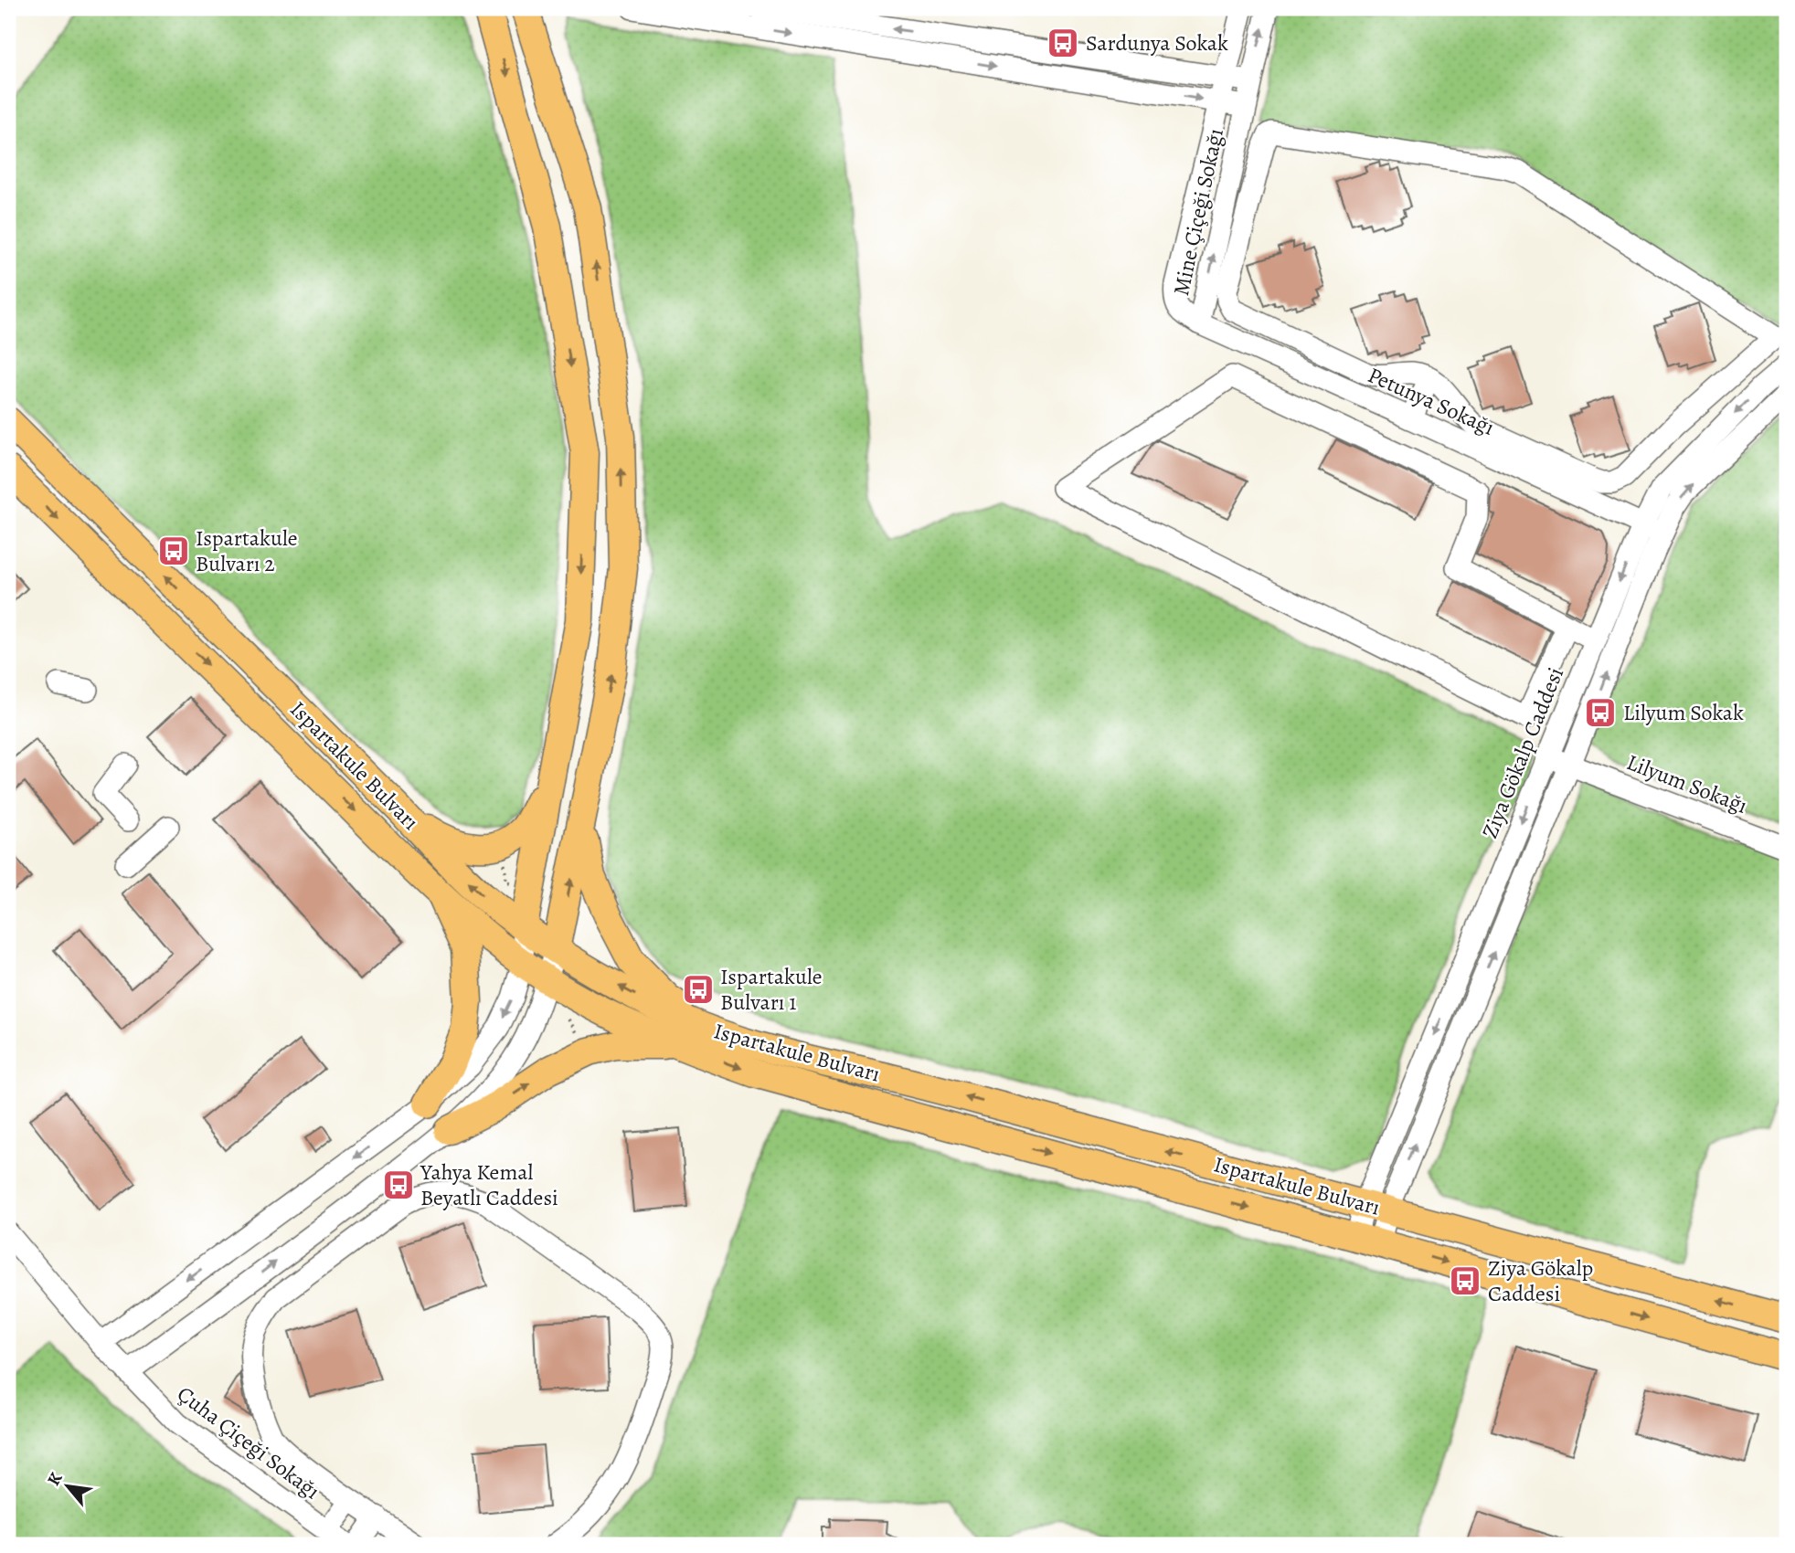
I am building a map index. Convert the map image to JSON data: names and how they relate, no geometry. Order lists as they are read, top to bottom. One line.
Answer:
{"streets":{"main road":["Ispartakule Bulvarı"],"street":["Mine Çiçeği Sokağı","Petunya Sokağı","Ziya Gökalp Caddesi","Lilyum Sokağı","Çuha Çiçeği Sokağı"]},"crossings":[["Mine Çiçeği Sokağı","Petunya Sokağı"],["Petunya Sokağı","Ziya Gökalp Caddesi"],["Ziya Gökalp Caddesi","Ispartakule Bulvarı"],["Ziya Gökalp Caddesi","Lilyum Sokağı"]],"places":{"bus stop":["Sardunya Sokak","Ispartakule Bulvarı 2","Lilyum Sokak","Ispartakule Bulvarı 1","Yahya Kemal Beyatlı Caddesi","Ziya Gökalp Caddesi"]},"north":"top left"}
